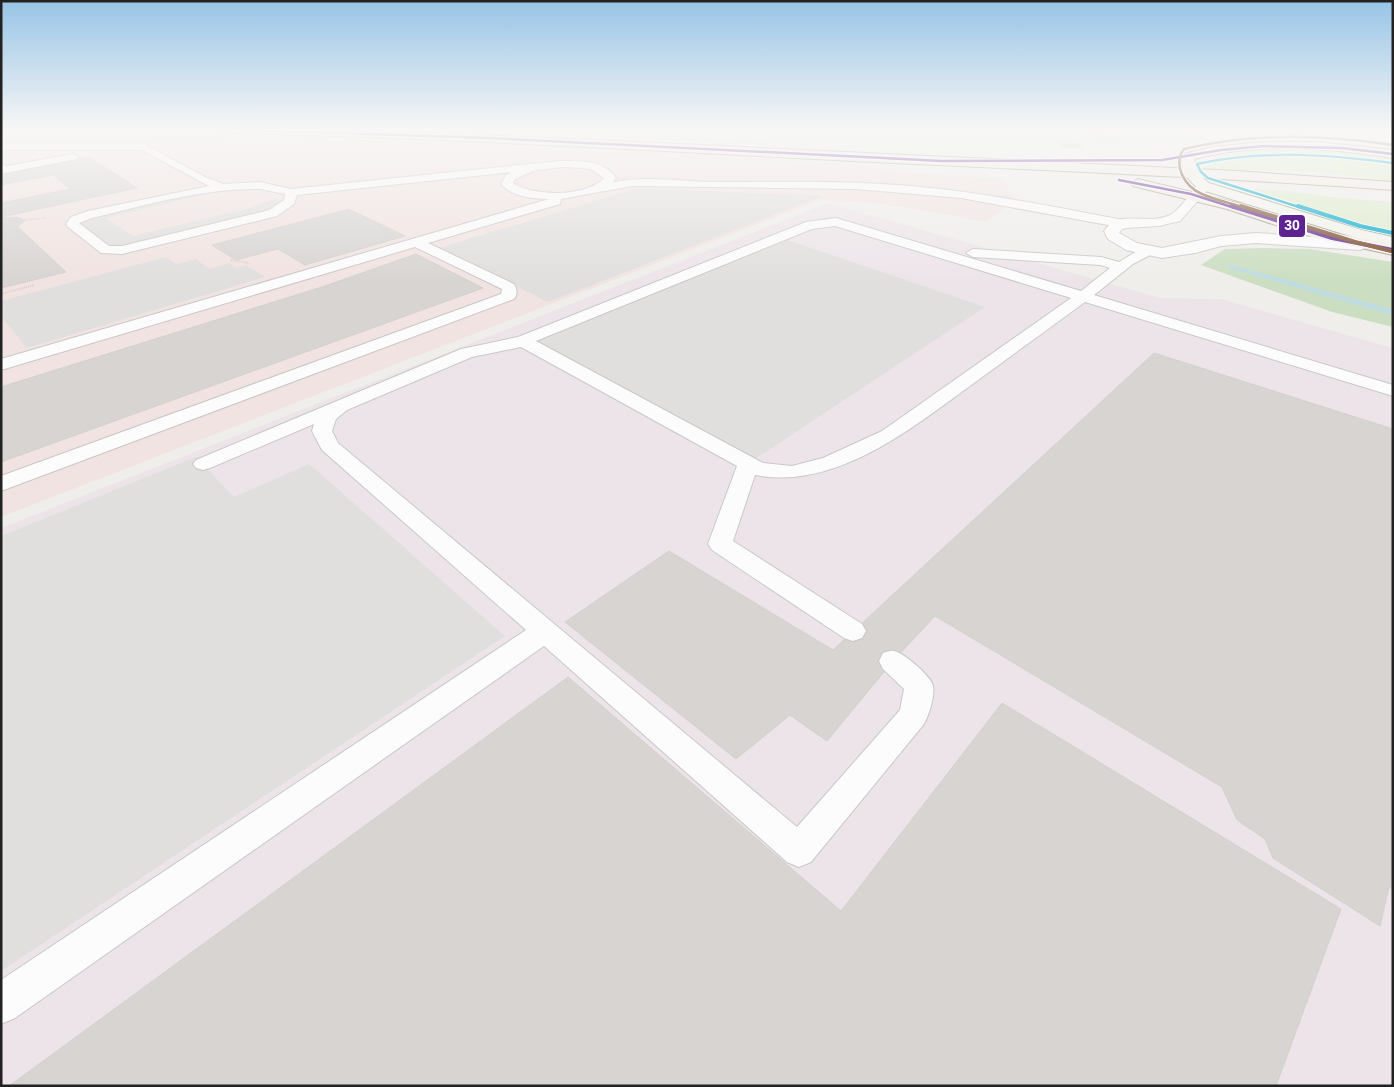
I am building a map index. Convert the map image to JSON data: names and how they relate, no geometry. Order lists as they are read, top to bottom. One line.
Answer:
{"lines":["transit line 30"]}
